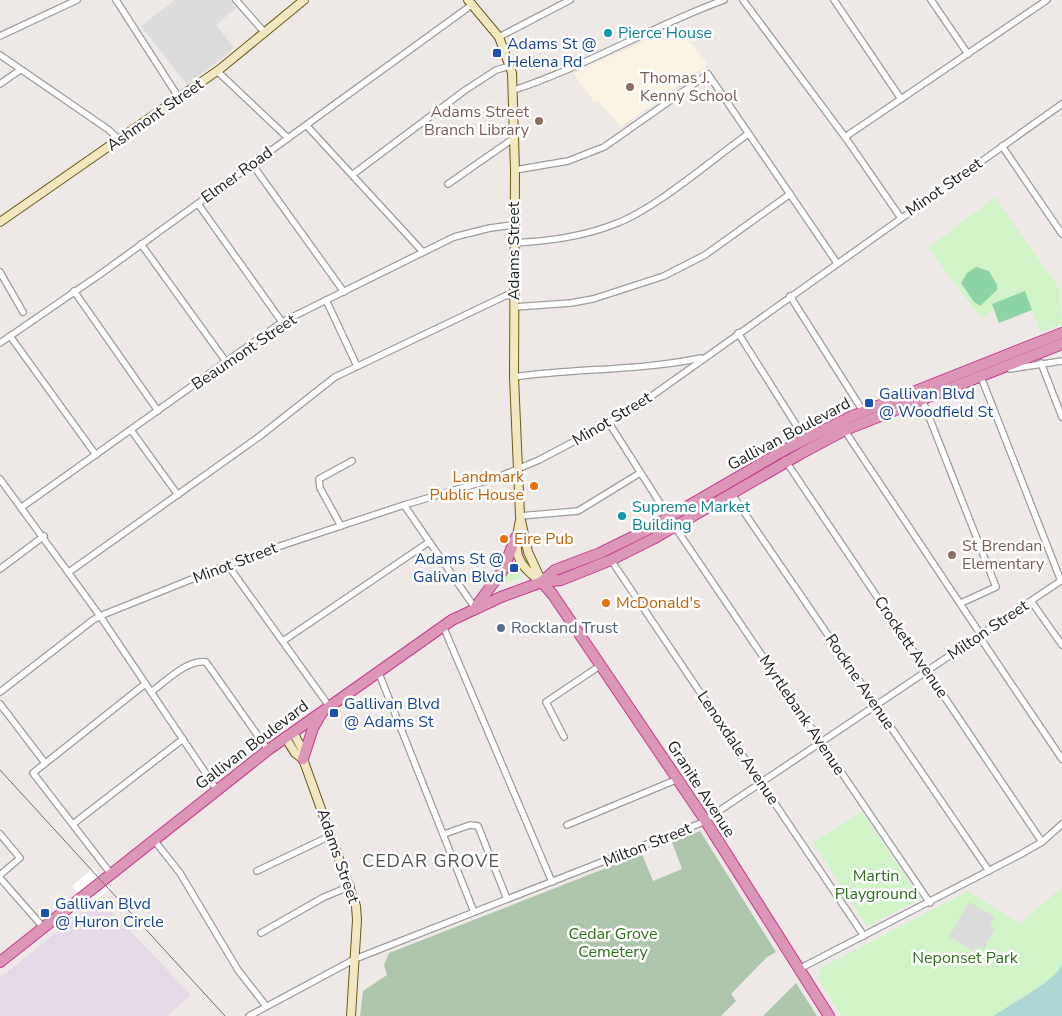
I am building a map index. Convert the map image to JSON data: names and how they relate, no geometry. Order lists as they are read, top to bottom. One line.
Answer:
{"streets":{"highway":["Gallivan Boulevard","Granite Avenue"],"main road":["Ashmont Street","Adams Street"],"street":["Elmer Road","Minot Street","Beaumont Street","Milton Street","Crockett Avenue","Rockne Avenue","Myrtlebank Avenue","Lenoxdale Avenue"]},"crossings":[["Elmer Road","Adams Street"],["Minot Street","Adams Street"],["Minot Street","Myrtlebank Avenue"],["Adams Street","Beaumont Street"],["Adams Street","Gallivan Boulevard"],["Adams Street","Milton Street"],["Adams Street","Granite Avenue"],["Gallivan Boulevard","Crockett Avenue"],["Gallivan Boulevard","Rockne Avenue"],["Gallivan Boulevard","Myrtlebank Avenue"],["Gallivan Boulevard","Lenoxdale Avenue"],["Gallivan Boulevard","Granite Avenue"],["Milton Street","Crockett Avenue"],["Milton Street","Rockne Avenue"],["Milton Street","Myrtlebank Avenue"],["Milton Street","Lenoxdale Avenue"],["Milton Street","Granite Avenue"]],"districts":["CEDAR GROVE"],"parks":["Martin Playground","Cedar Grove Cemetery","Neponset Park"],"places":{"other":["Pierce House","Thomas J. Kenny School","Adams Street Branch Library","Landmark Public House","Supreme Market Building","Eire Pub","St Brendan Elementary","McDonald's","Rockland Trust"],"transit":["Adams St @ Helena Rd","Gallivan Blvd @ Woodfield St","Adams St @ Galivan Blvd","Gallivan Blvd @ Adams St","Gallivan Blvd @ Huron Circle"]}}
